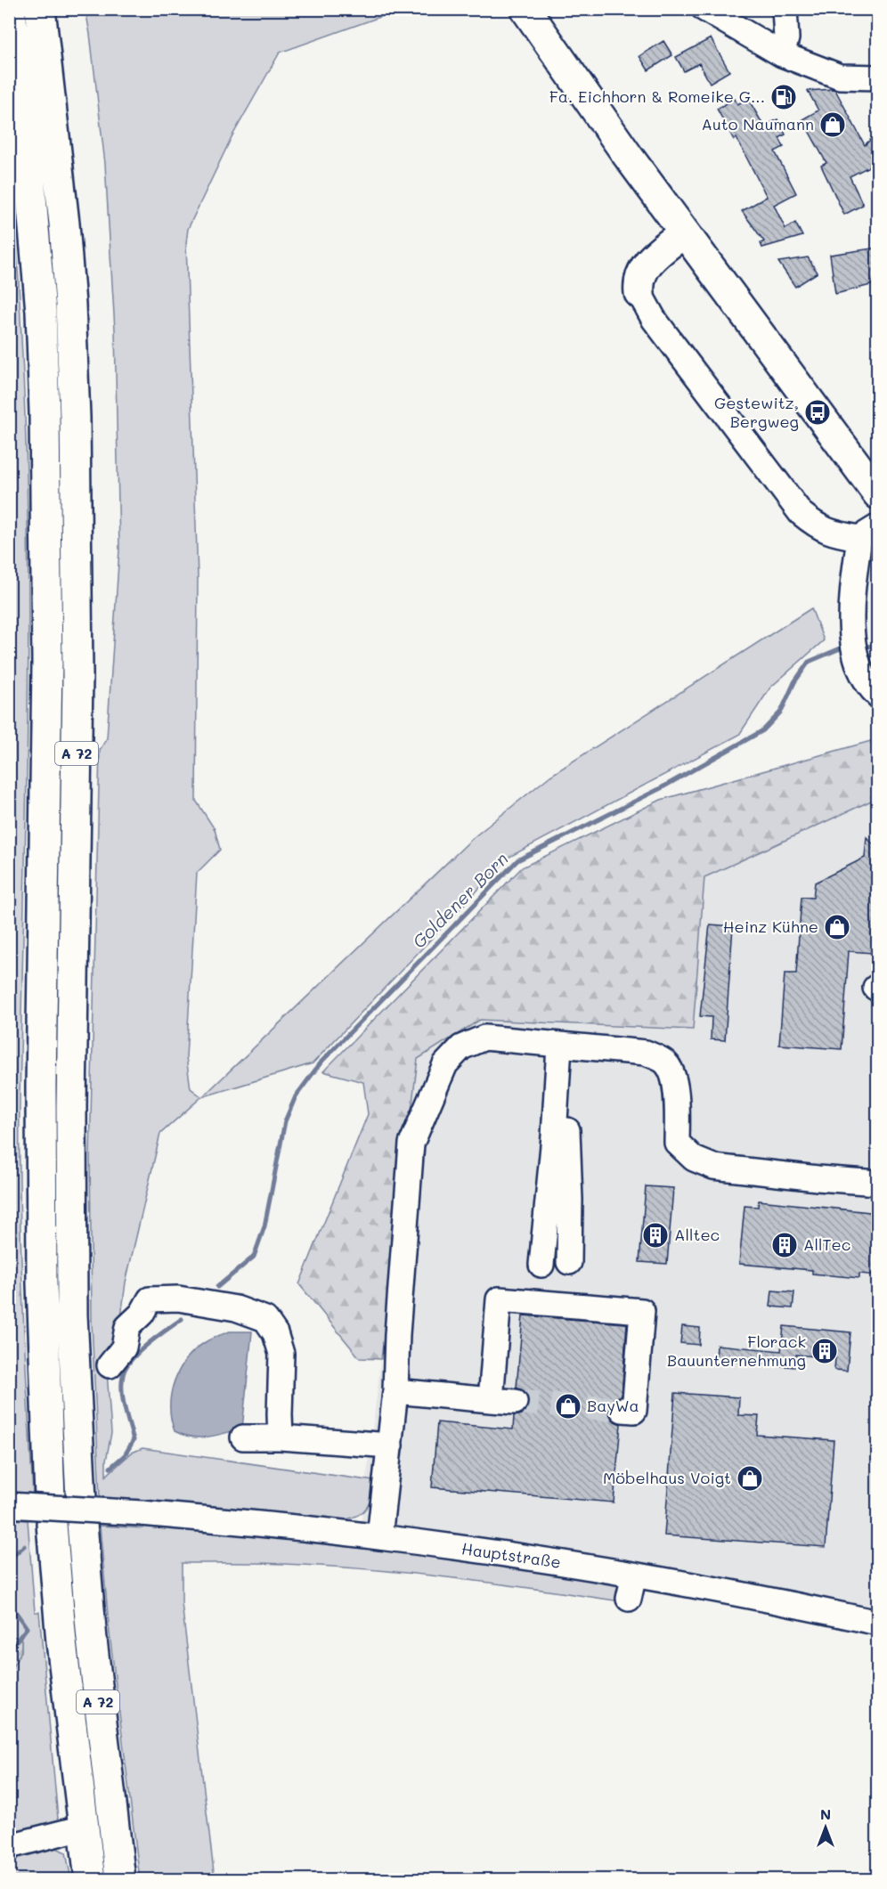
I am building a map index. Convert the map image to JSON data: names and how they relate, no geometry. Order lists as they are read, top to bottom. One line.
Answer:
{"streets":{"main road":["A 72"],"street":["Hauptstraße"]},"water":["Goldener Born"],"places":{"fuel station":["Fa. Eichhorn & Romeike G..."],"shop":["Auto Naumann","Heinz Kühne","BayWa","Möbelhaus Voigt"],"bus stop":["Gestewitz, Bergweg"],"building":["Alltec","AllTec","Florack Bauunternehmung"]},"north":"top"}
